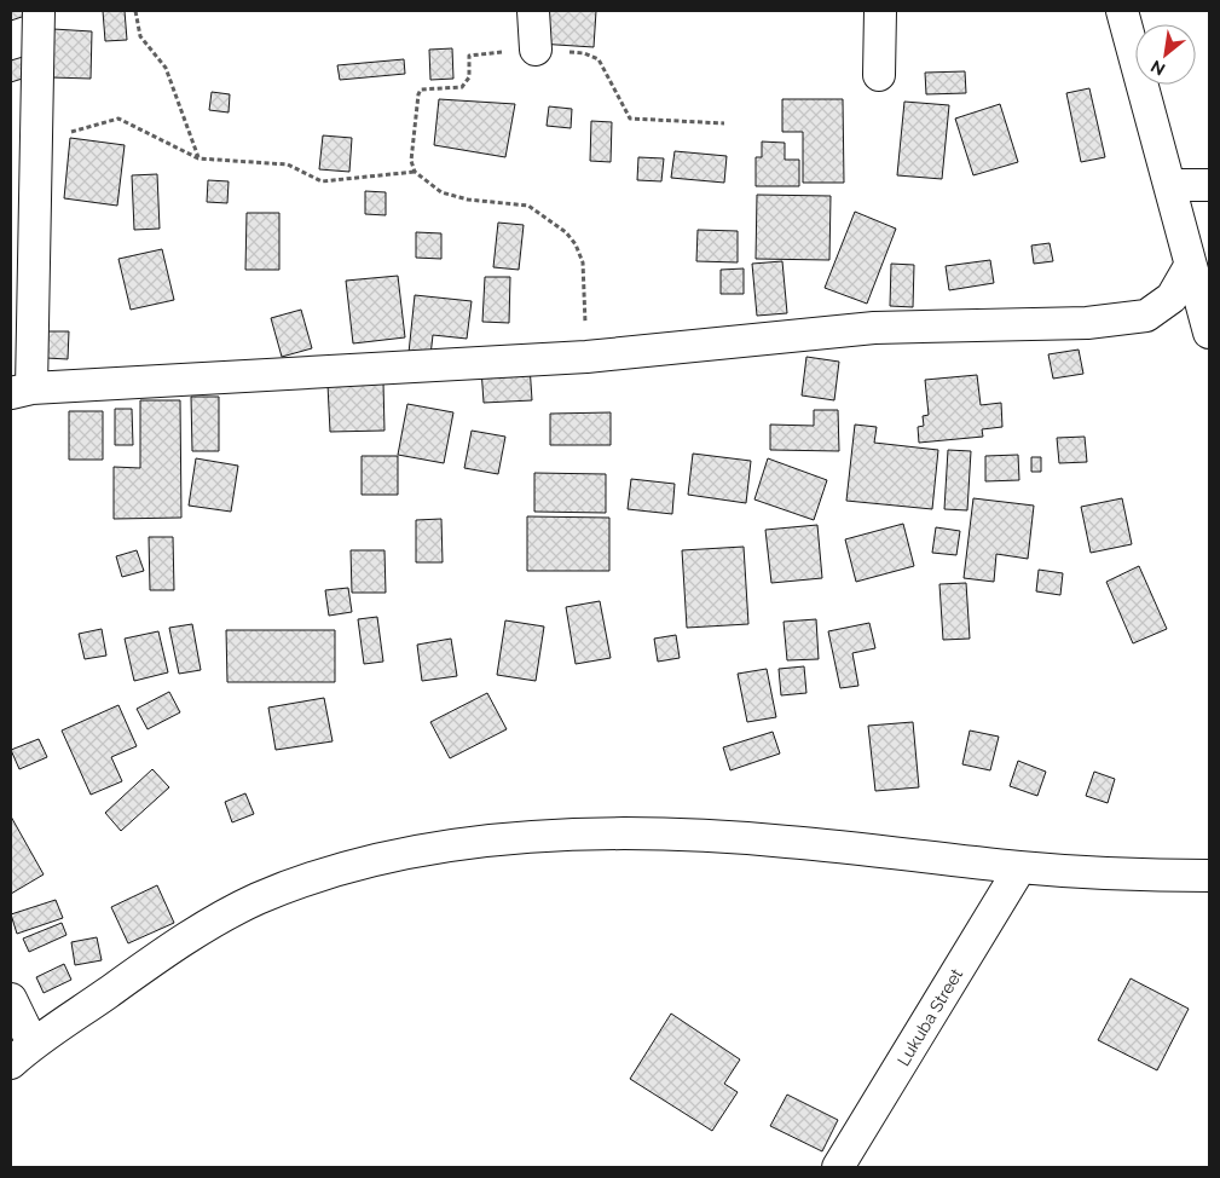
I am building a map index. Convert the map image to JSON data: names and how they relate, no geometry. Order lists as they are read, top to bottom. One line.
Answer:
{"streets":{"street":["Lukuba Street"]},"north":"bottom left"}
